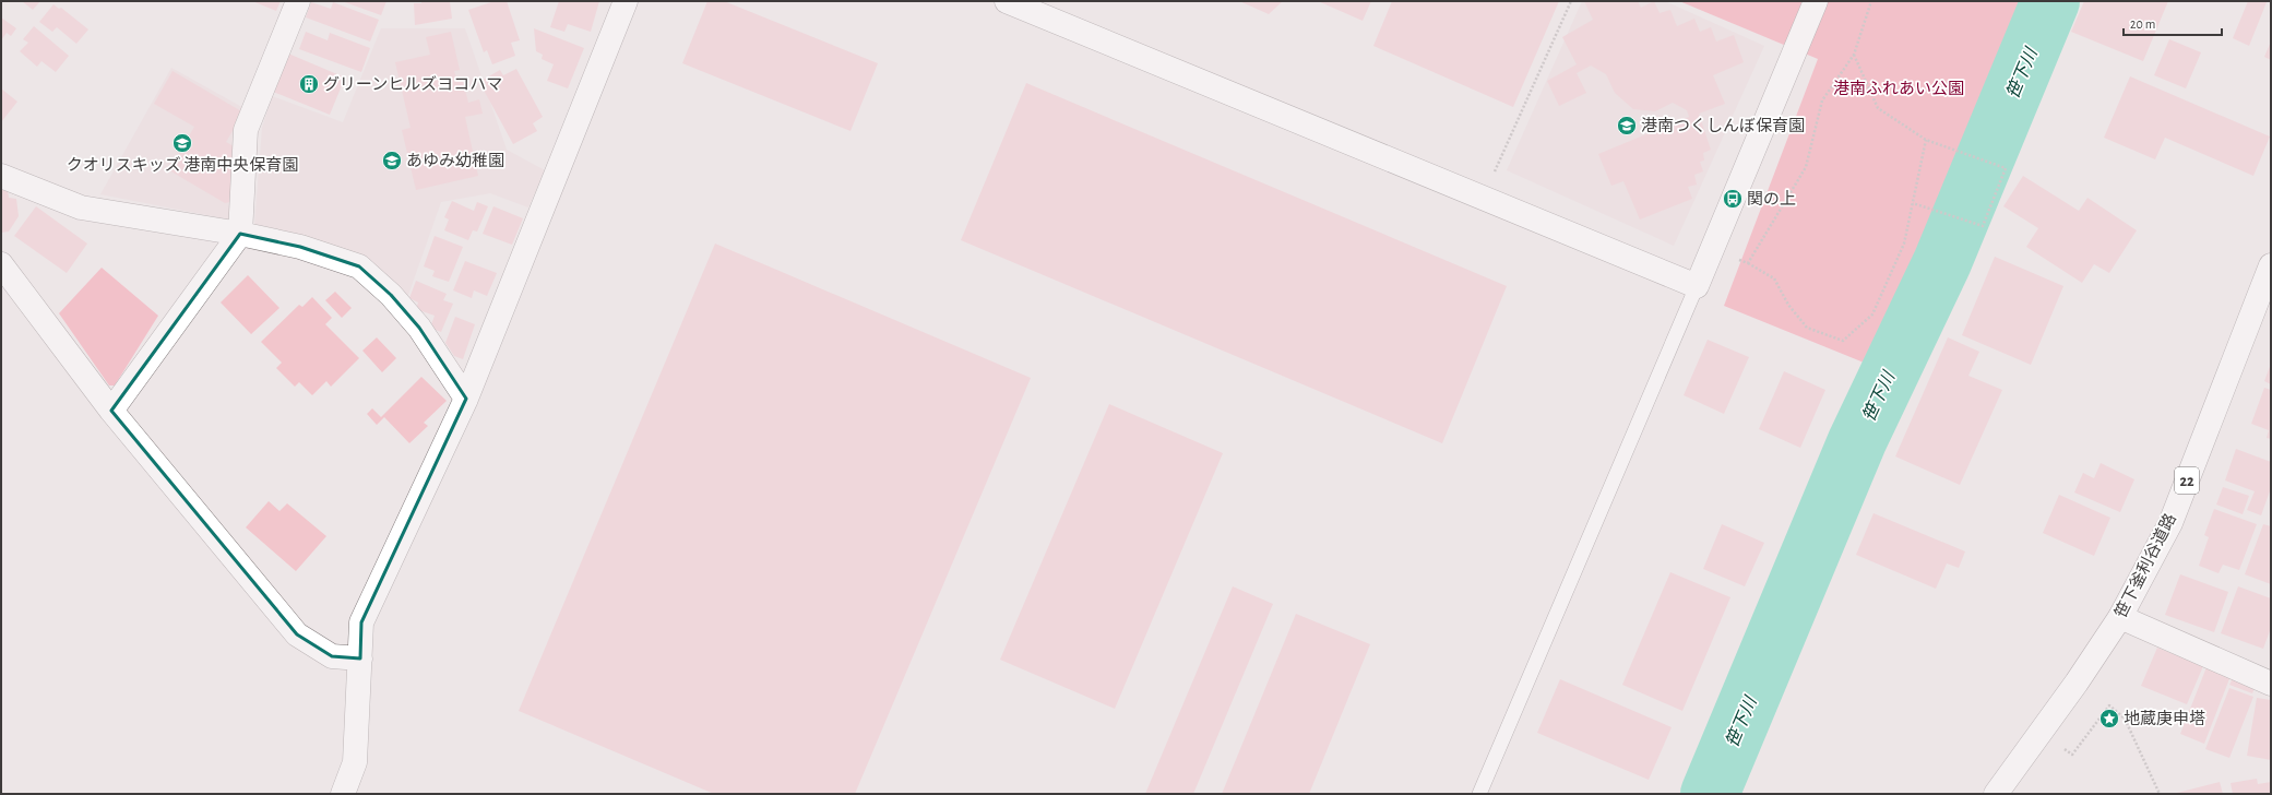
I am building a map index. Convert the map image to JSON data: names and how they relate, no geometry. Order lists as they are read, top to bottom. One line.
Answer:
{"streets":{"street":["22","笹下釜利谷道路"]},"water":["笹下川"],"parks":["港南ふれあい公園"],"places":{"building":["グリーンヒルズヨコハマ"],"school or university":["港南つくしんぼ保育園","クオリスキッズ 港南中央保育園","あゆみ幼稚園"],"bus stop":["関の上"],"place":["地蔵庚申塔"]},"scale_bar":"20 m"}
